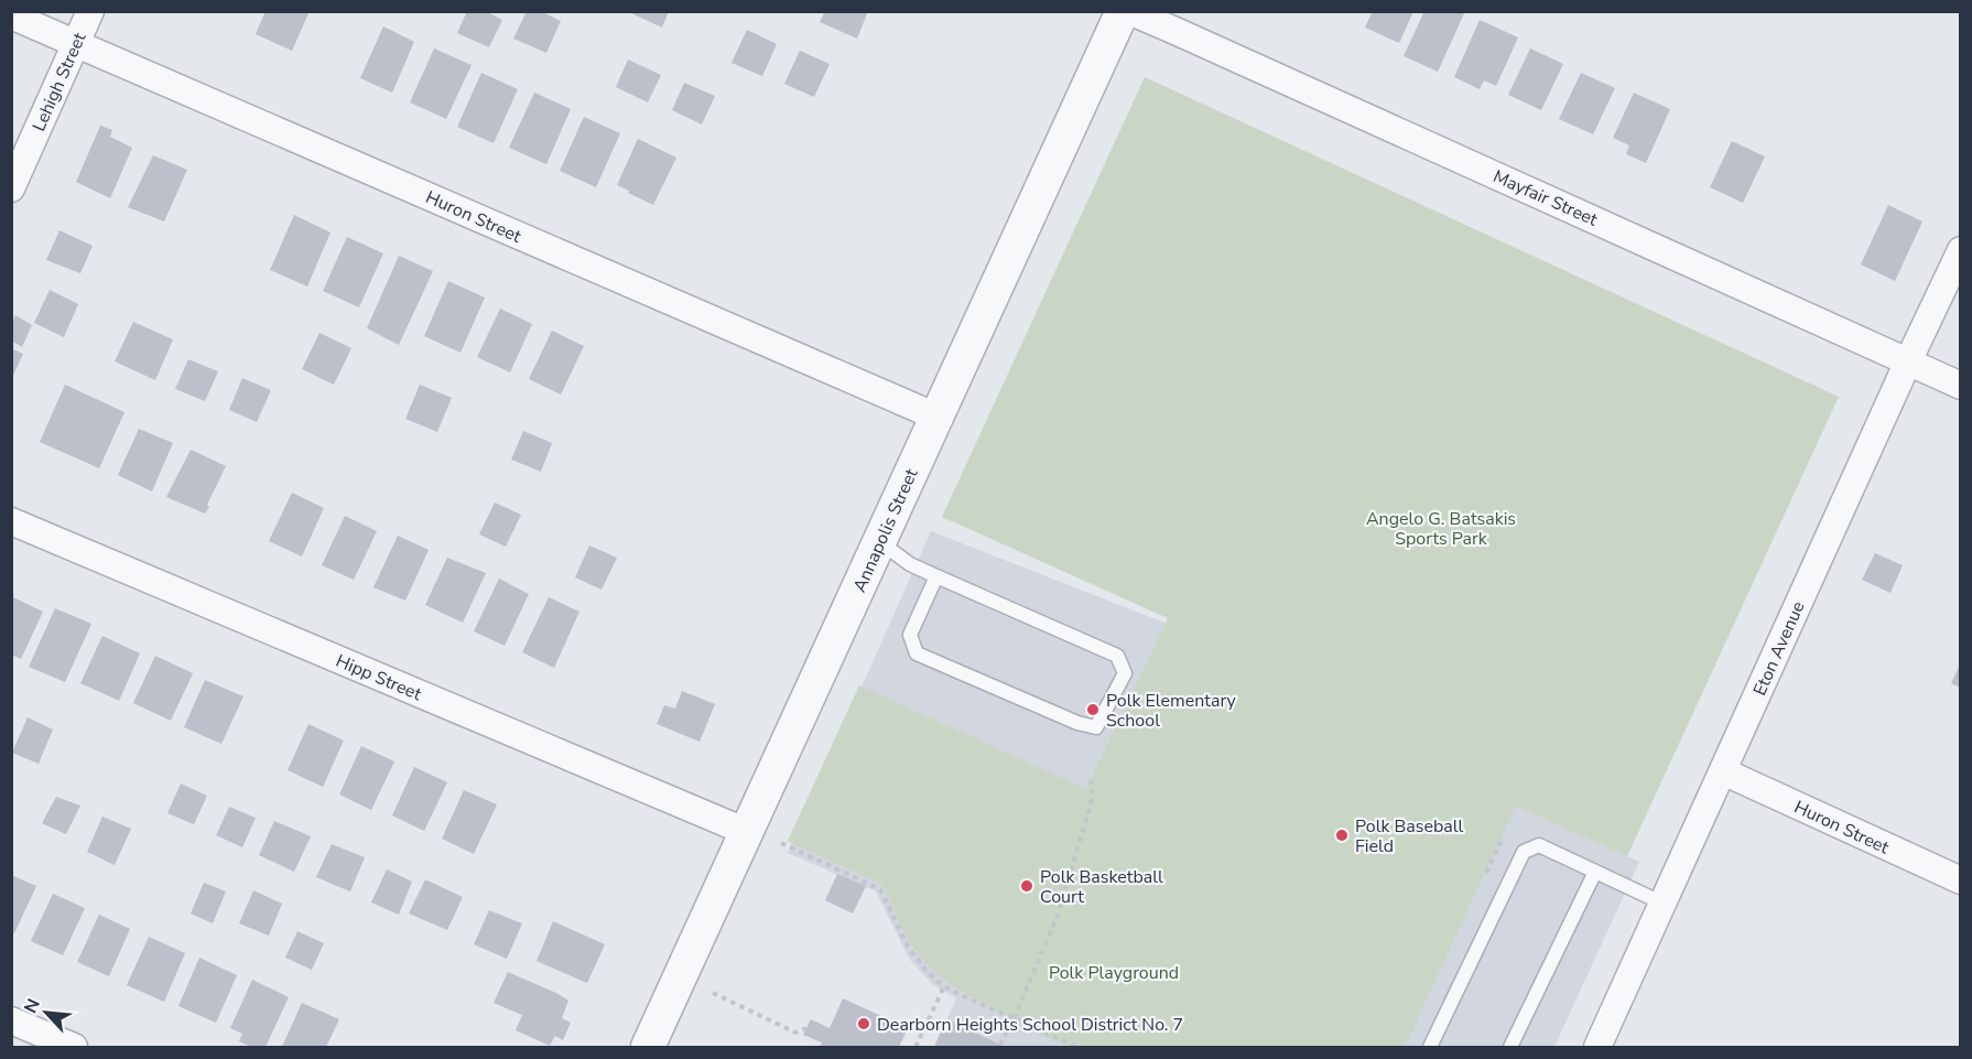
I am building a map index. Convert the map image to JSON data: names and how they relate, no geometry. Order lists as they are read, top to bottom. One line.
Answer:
{"streets":{"street":["Lehigh Street","Mayfair Street","Huron Street","Annapolis Street","Eton Avenue","Hipp Street"]},"crossings":[["Lehigh Street","Huron Street"],["Mayfair Street","Eton Avenue"],["Huron Street","Annapolis Street"],["Huron Street","Eton Avenue"],["Annapolis Street","Hipp Street"]],"parks":["Angelo G. Batsakis Sports Park","Polk Playground"],"places":["Polk Elementary School","Polk Baseball Field","Polk Basketball Court","Dearborn Heights School District No. 7"],"north":"top left"}
